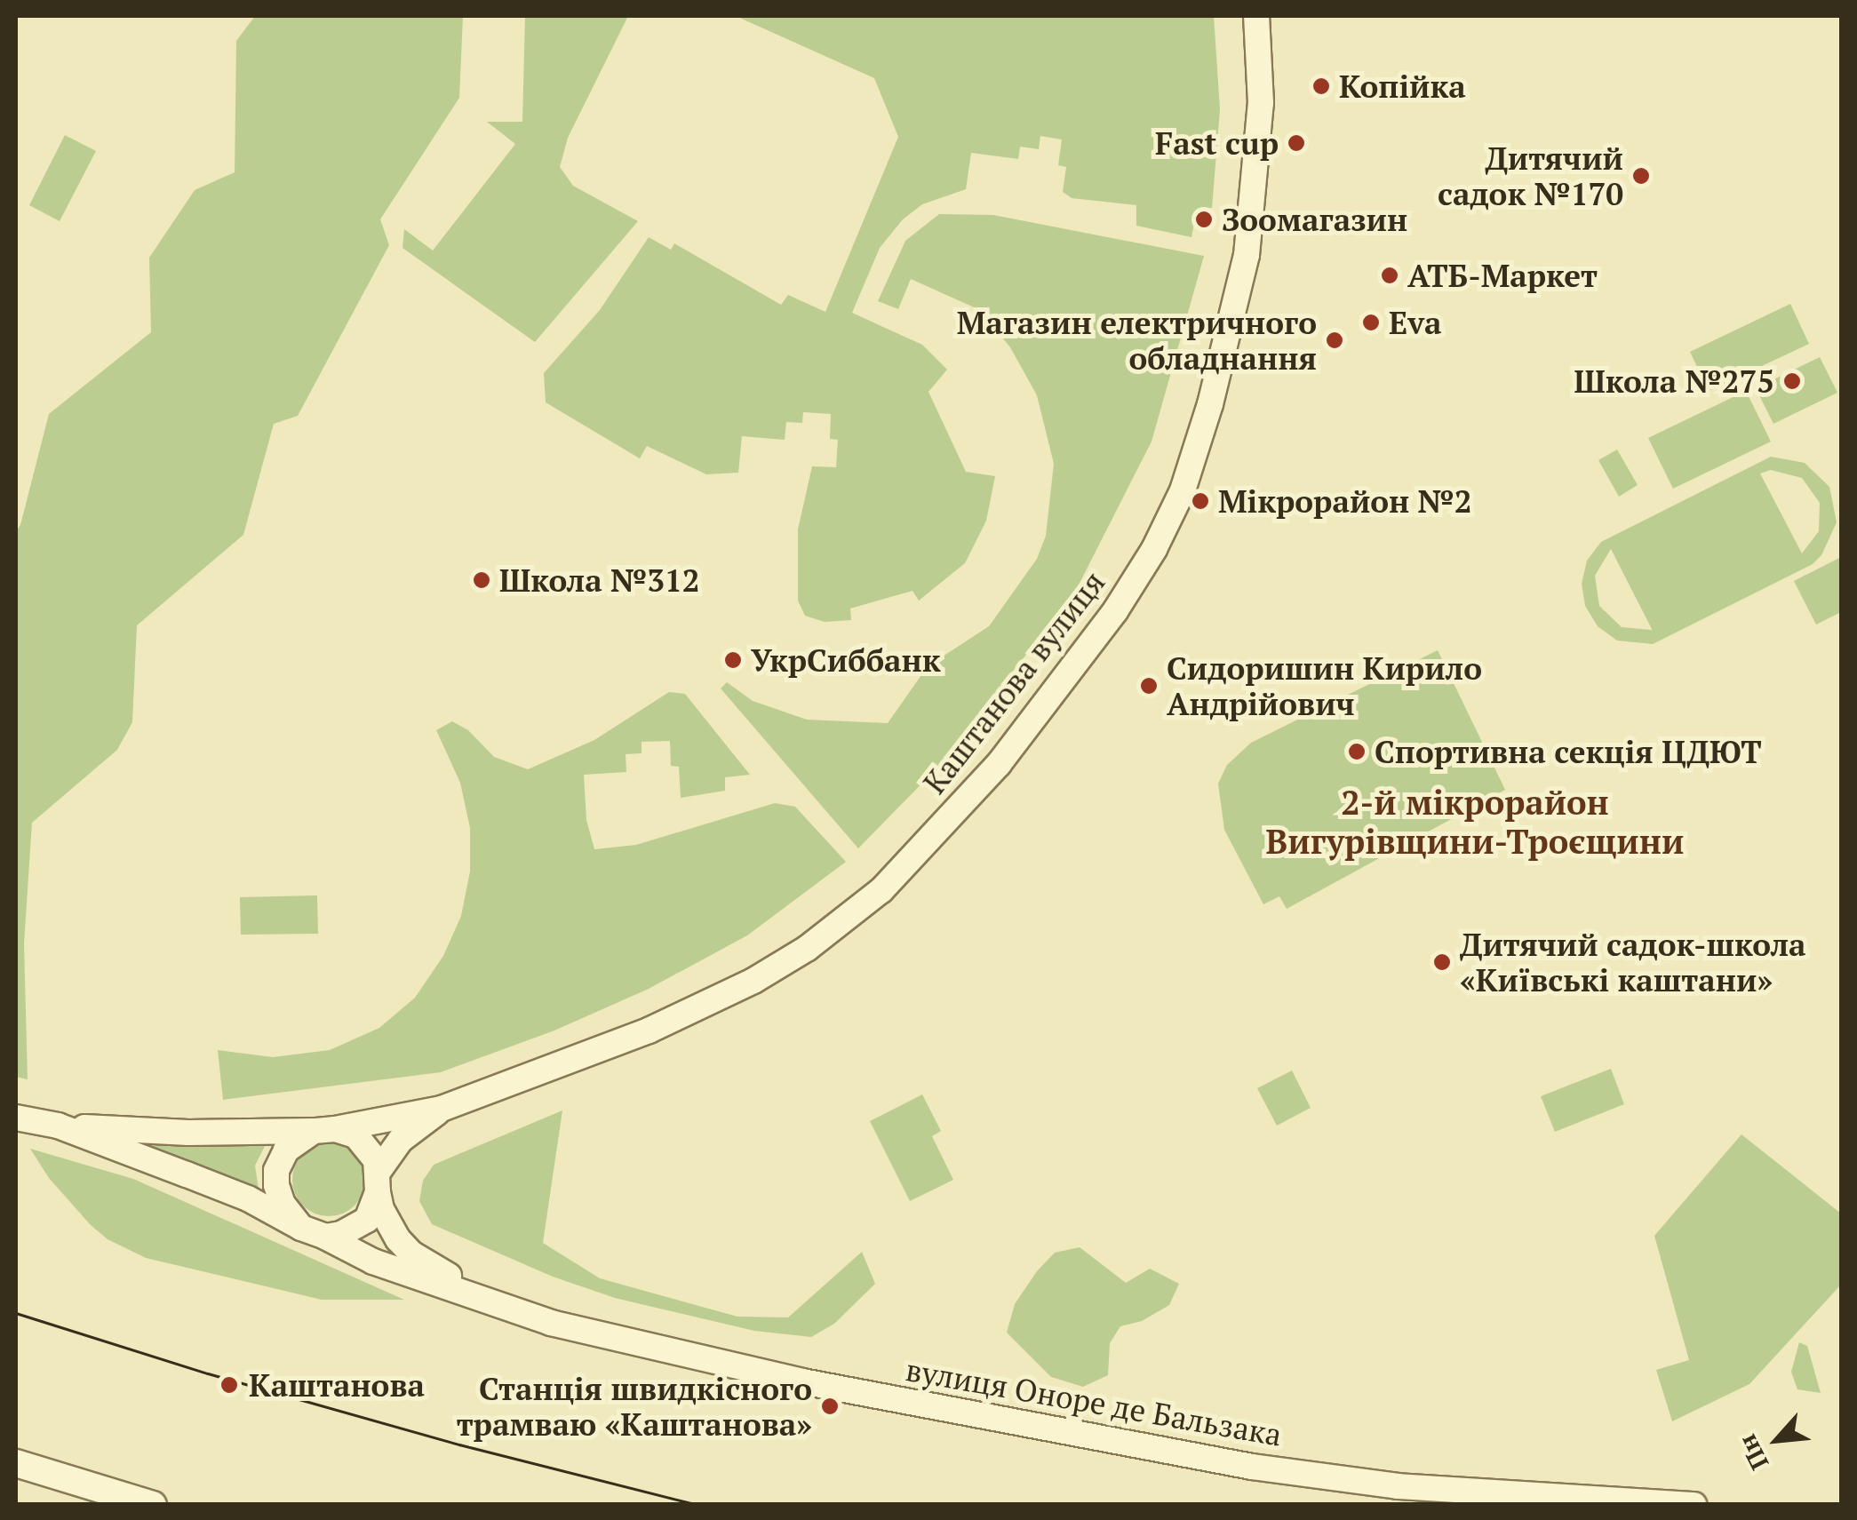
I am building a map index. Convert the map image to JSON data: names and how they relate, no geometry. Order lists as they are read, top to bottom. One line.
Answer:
{"streets":{"street":["Каштанова вулиця","вулиця Оноре де Бальзака"]},"crossings":[["Каштанова вулиця","вулиця Оноре де Бальзака"]],"districts":["2-й мікрорайон Вигурівщини-Троєщини"],"places":["Копійка","Fast cup","Дитячий садок №170","Зоомагазин","АТБ-Маркет","Eva","Магазин електричного обладнання","Школа №275","Мікрорайон №2","Школа №312","УкрСиббанк","Сидоришин Кирило Андрійович","Спортивна секція ЦДЮТ","Дитячий садок-школа «Київські каштани»","Каштанова","Станція швидкісного трамваю «Каштанова»"],"north":"bottom left"}
